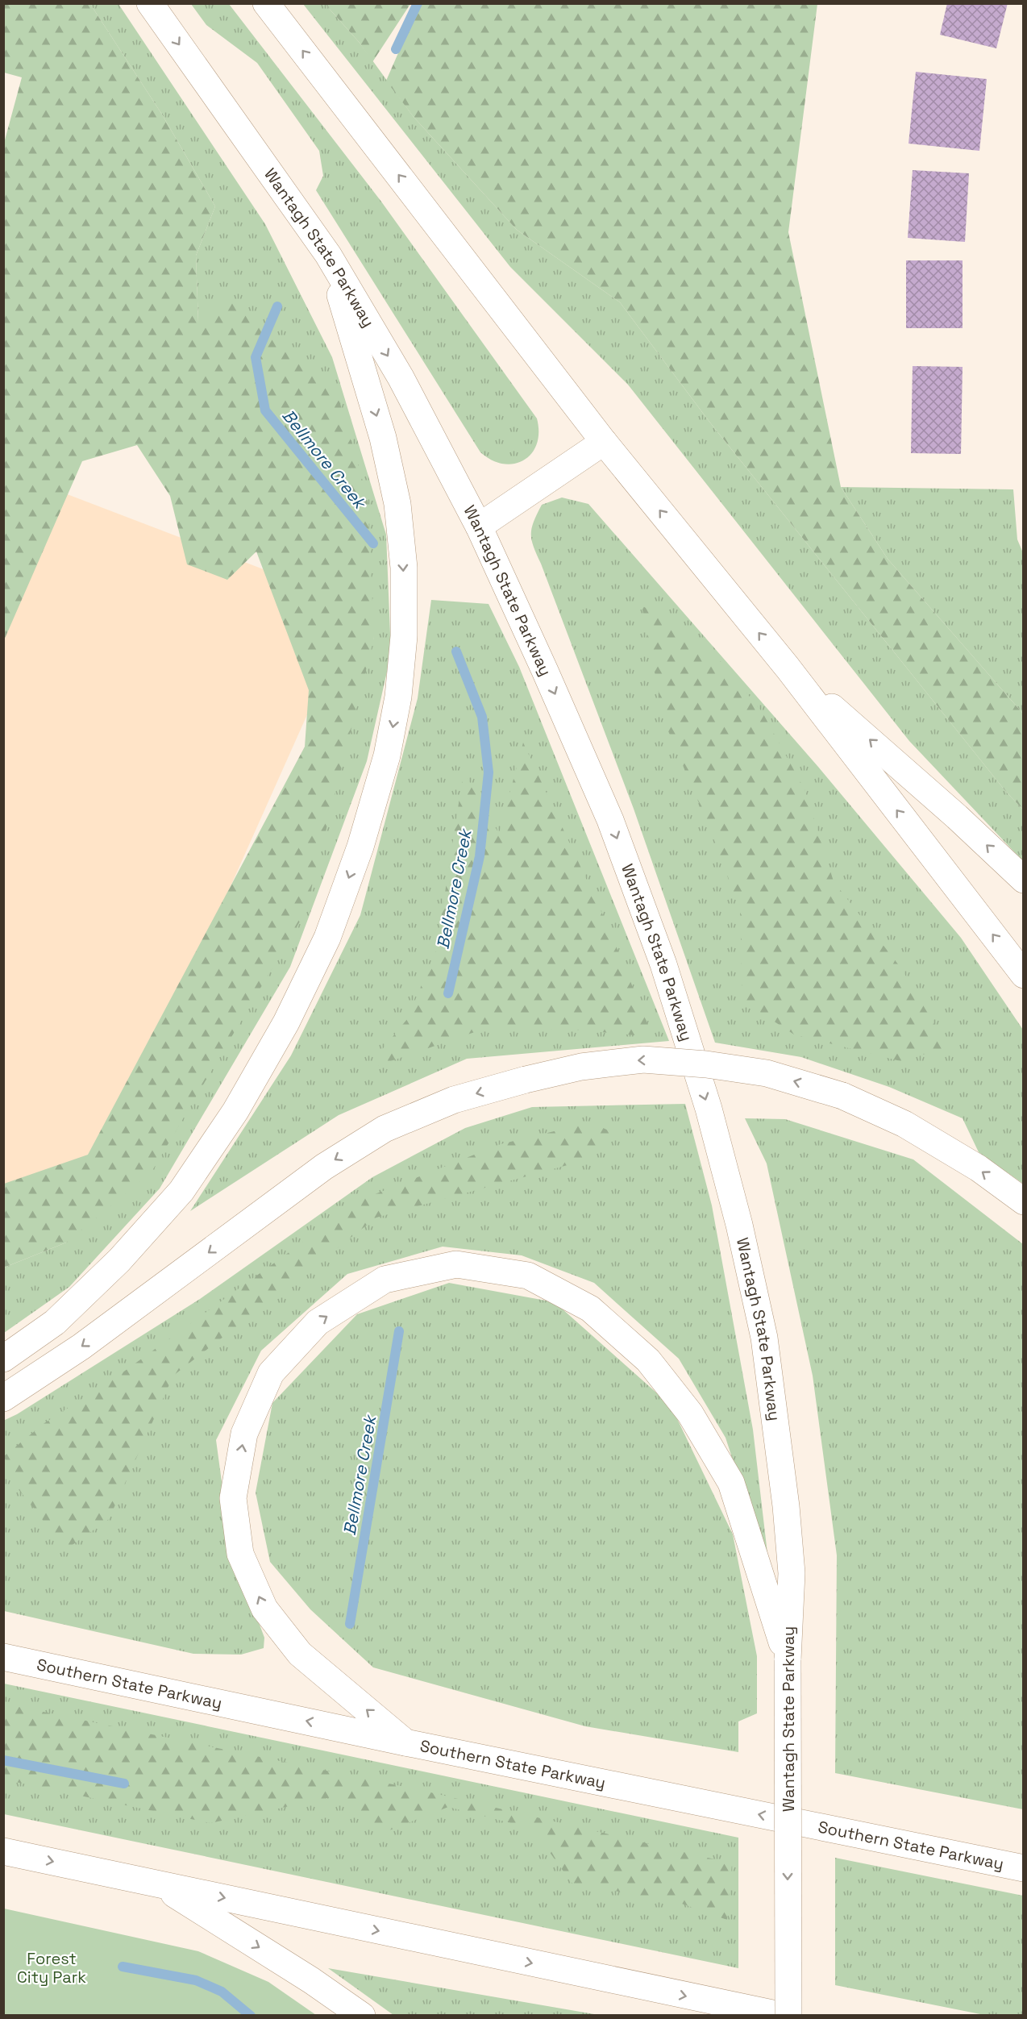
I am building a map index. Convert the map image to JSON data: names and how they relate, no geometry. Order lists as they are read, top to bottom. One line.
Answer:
{"streets":{"main road":["Wantagh State Parkway","Southern State Parkway"]},"water":["Bellmore Creek"],"parks":["Forest City Park"]}
